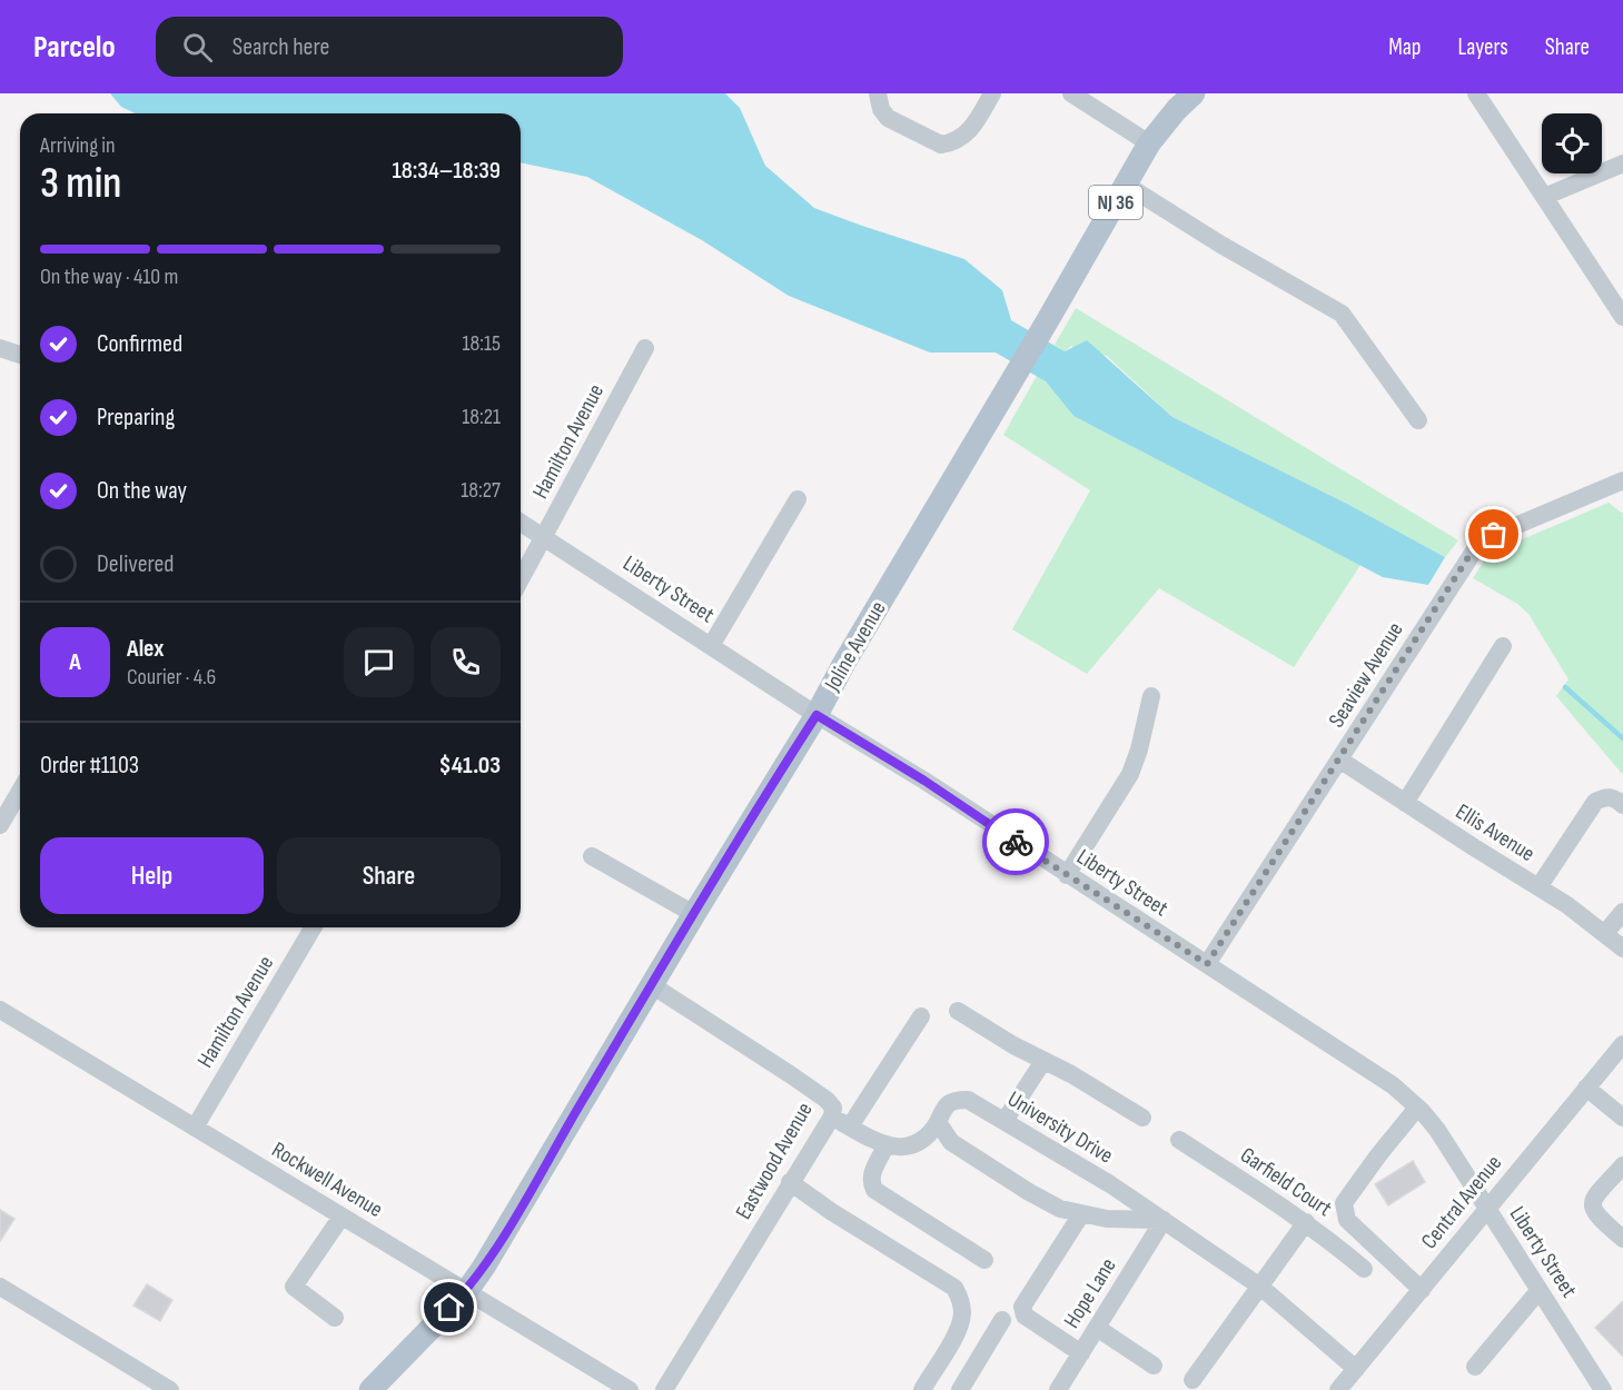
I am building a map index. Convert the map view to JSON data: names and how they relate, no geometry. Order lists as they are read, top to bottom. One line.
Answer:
{"streets":{"main road":["NJ 36","Joline Avenue"],"street":["Hamilton Avenue","Liberty Street","Seaview Avenue","Ellis Avenue","University Drive","Eastwood Avenue","Rockwell Avenue","Garfield Court","Central Avenue","Hope Lane"]},"crossings":[["Hamilton Avenue","Liberty Street"],["Hamilton Avenue","Rockwell Avenue"],["Liberty Street","Joline Avenue"],["Liberty Street","Seaview Avenue"],["Liberty Street","Central Avenue"],["Joline Avenue","Eastwood Avenue"],["Joline Avenue","Rockwell Avenue"],["Seaview Avenue","Ellis Avenue"],["University Drive","Central Avenue"],["University Drive","Hope Lane"]],"page":{"header":"Parcelo","search":"Search here","nav":["Map","Layers","Share"],"heading":["3 min","Arriving in","18:34–18:39"],"panel":["Alex","Courier · 4.6","Order #1103","$41.03"],"bar":"On the way · 410 m","list":[["Confirmed","18:15"],["Preparing","18:21"],["On the way","18:27"],"Delivered"],"round":"A","buttons":["Help","Share"]}}
